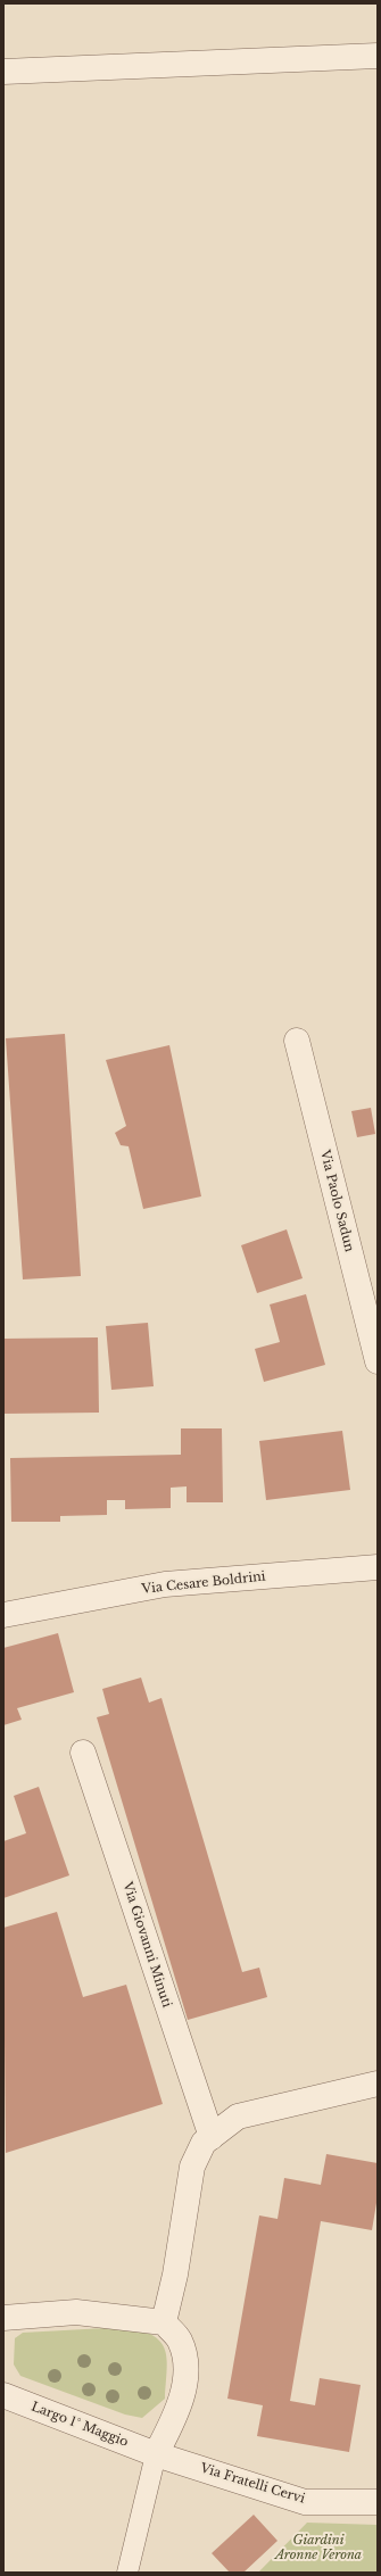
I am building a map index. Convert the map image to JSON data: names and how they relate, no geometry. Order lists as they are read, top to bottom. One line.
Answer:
{"streets":{"street":["Via Paolo Sadun","Via Cesare Boldrini","Via Giovanni Minuti","Largo 1° Maggio","Via Fratelli Cervi"]},"crossings":[["Largo 1° Maggio","Via Fratelli Cervi"]],"parks":["Giardini Aronne Verona"]}
